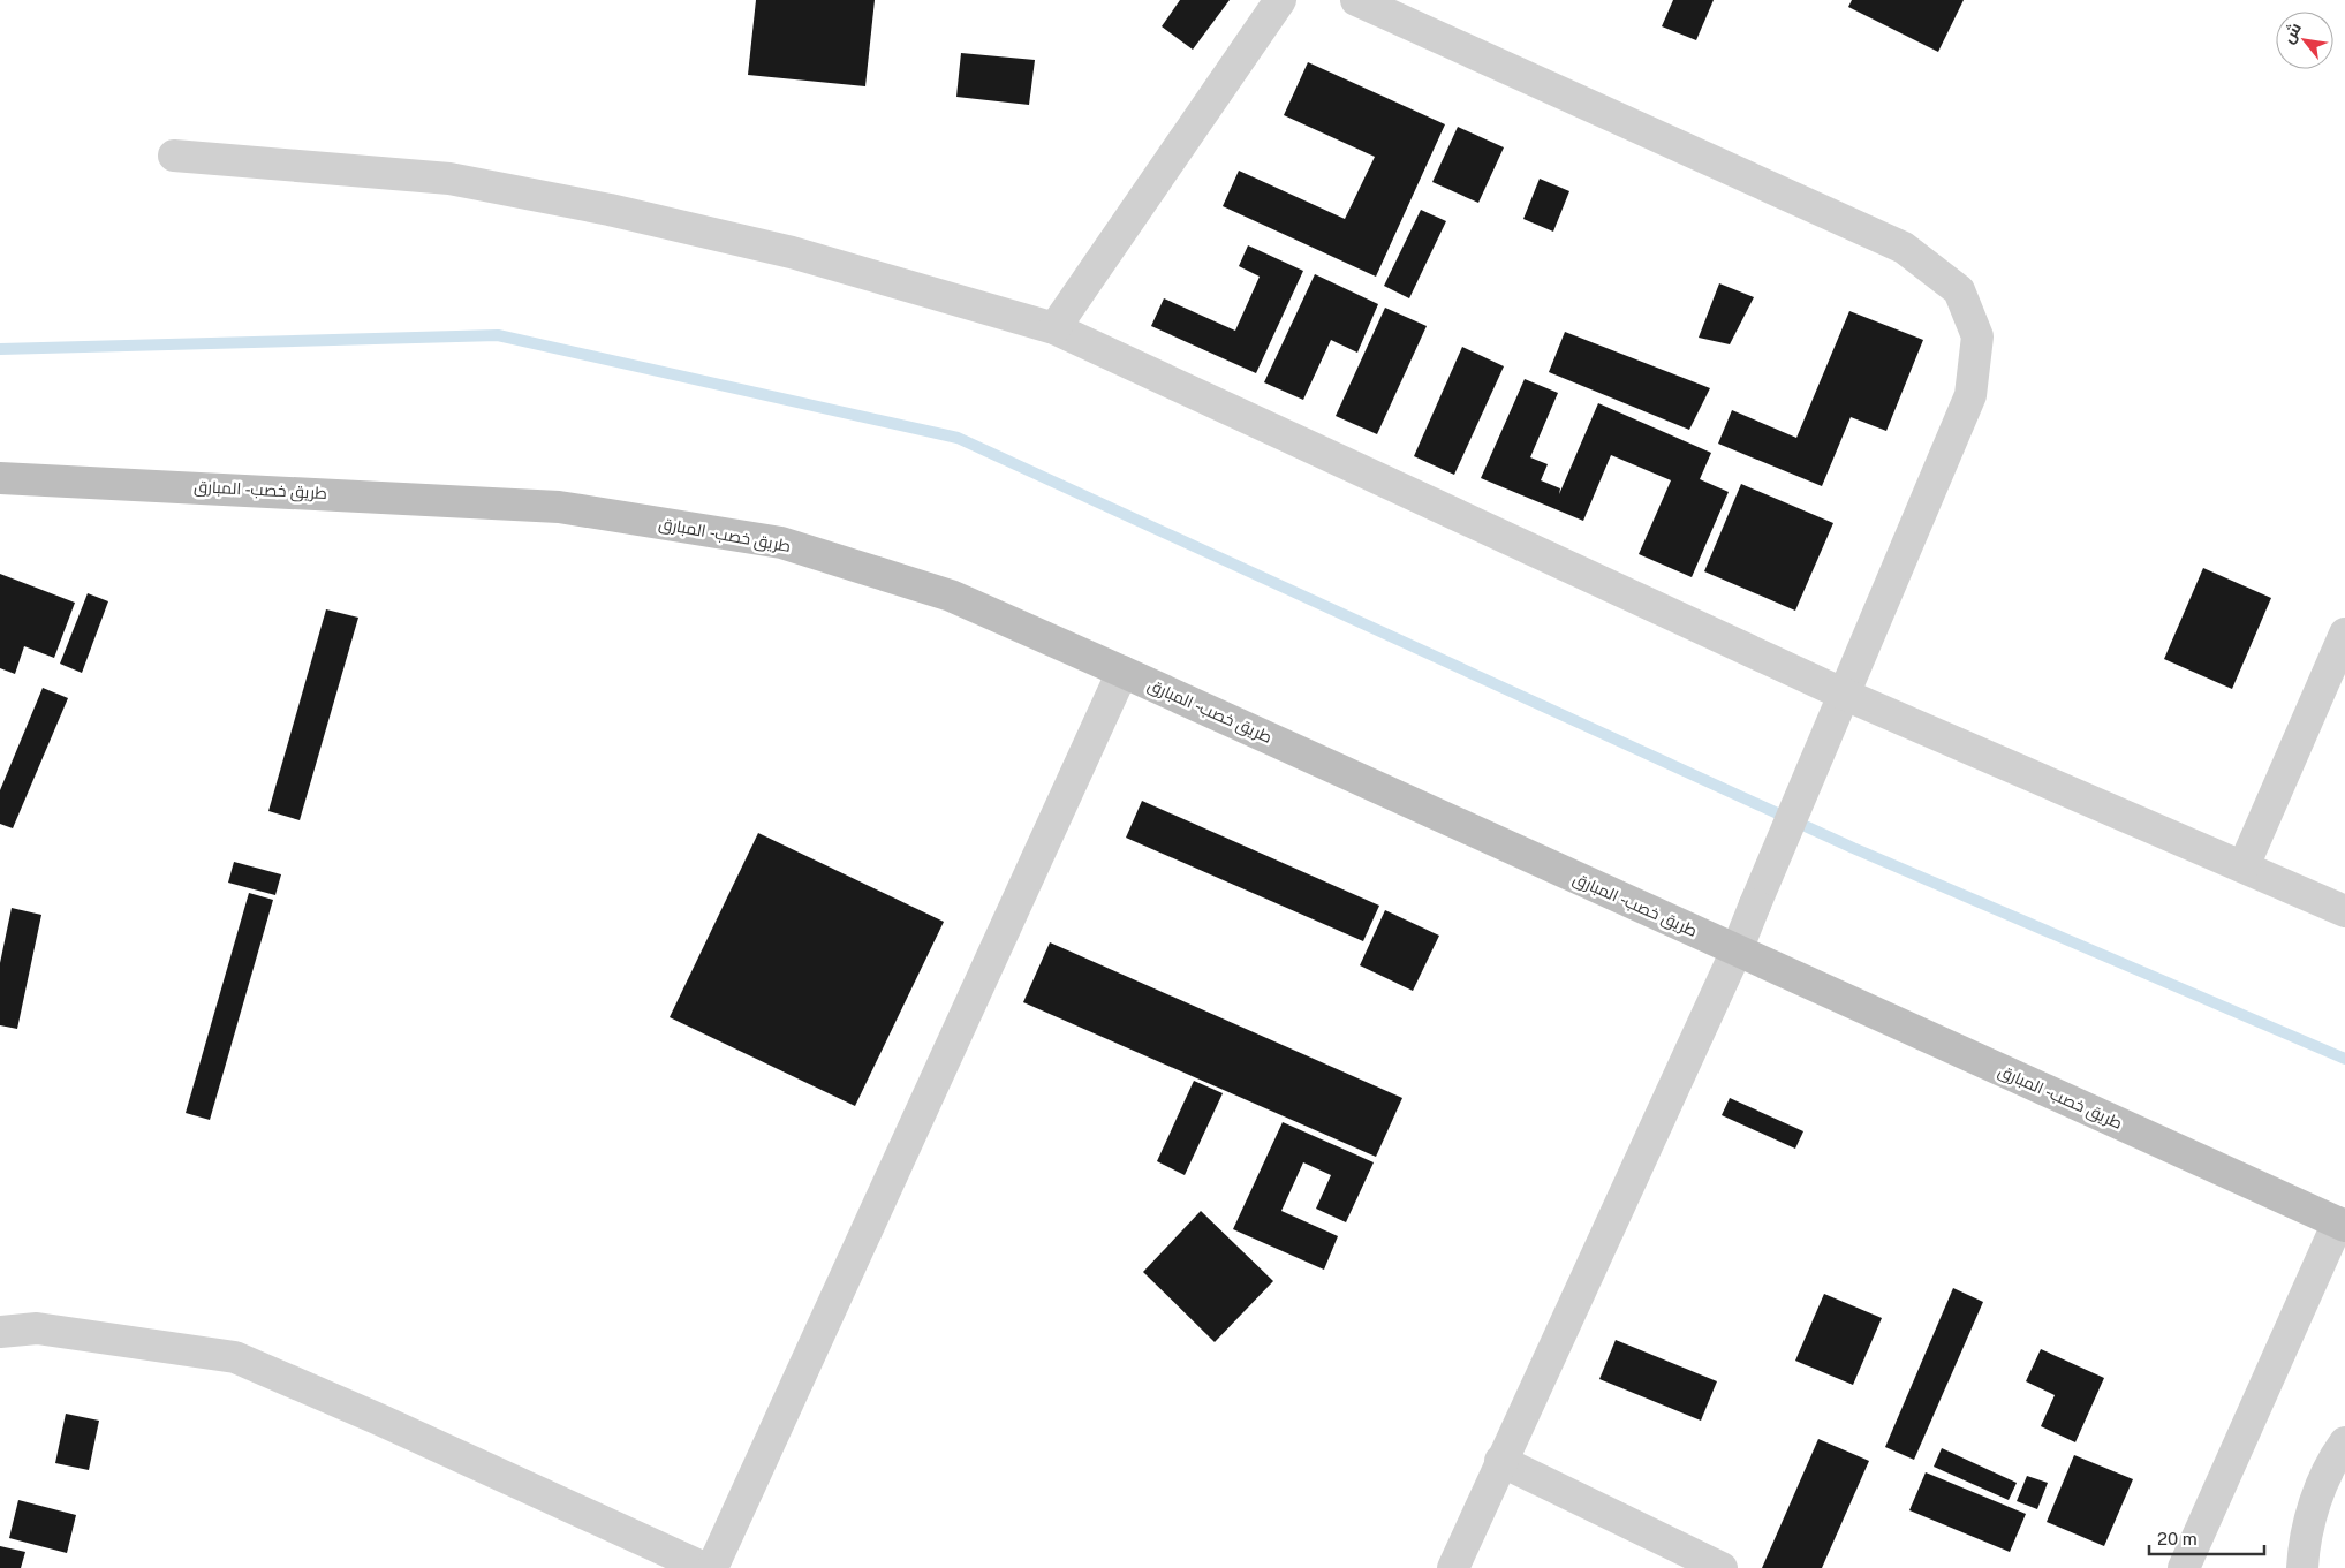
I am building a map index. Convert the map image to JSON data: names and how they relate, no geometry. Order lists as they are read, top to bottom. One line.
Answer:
{"streets":{"main road":["طريق خصب - المبارق"]},"scale_bar":"20 m","north":"top left"}
